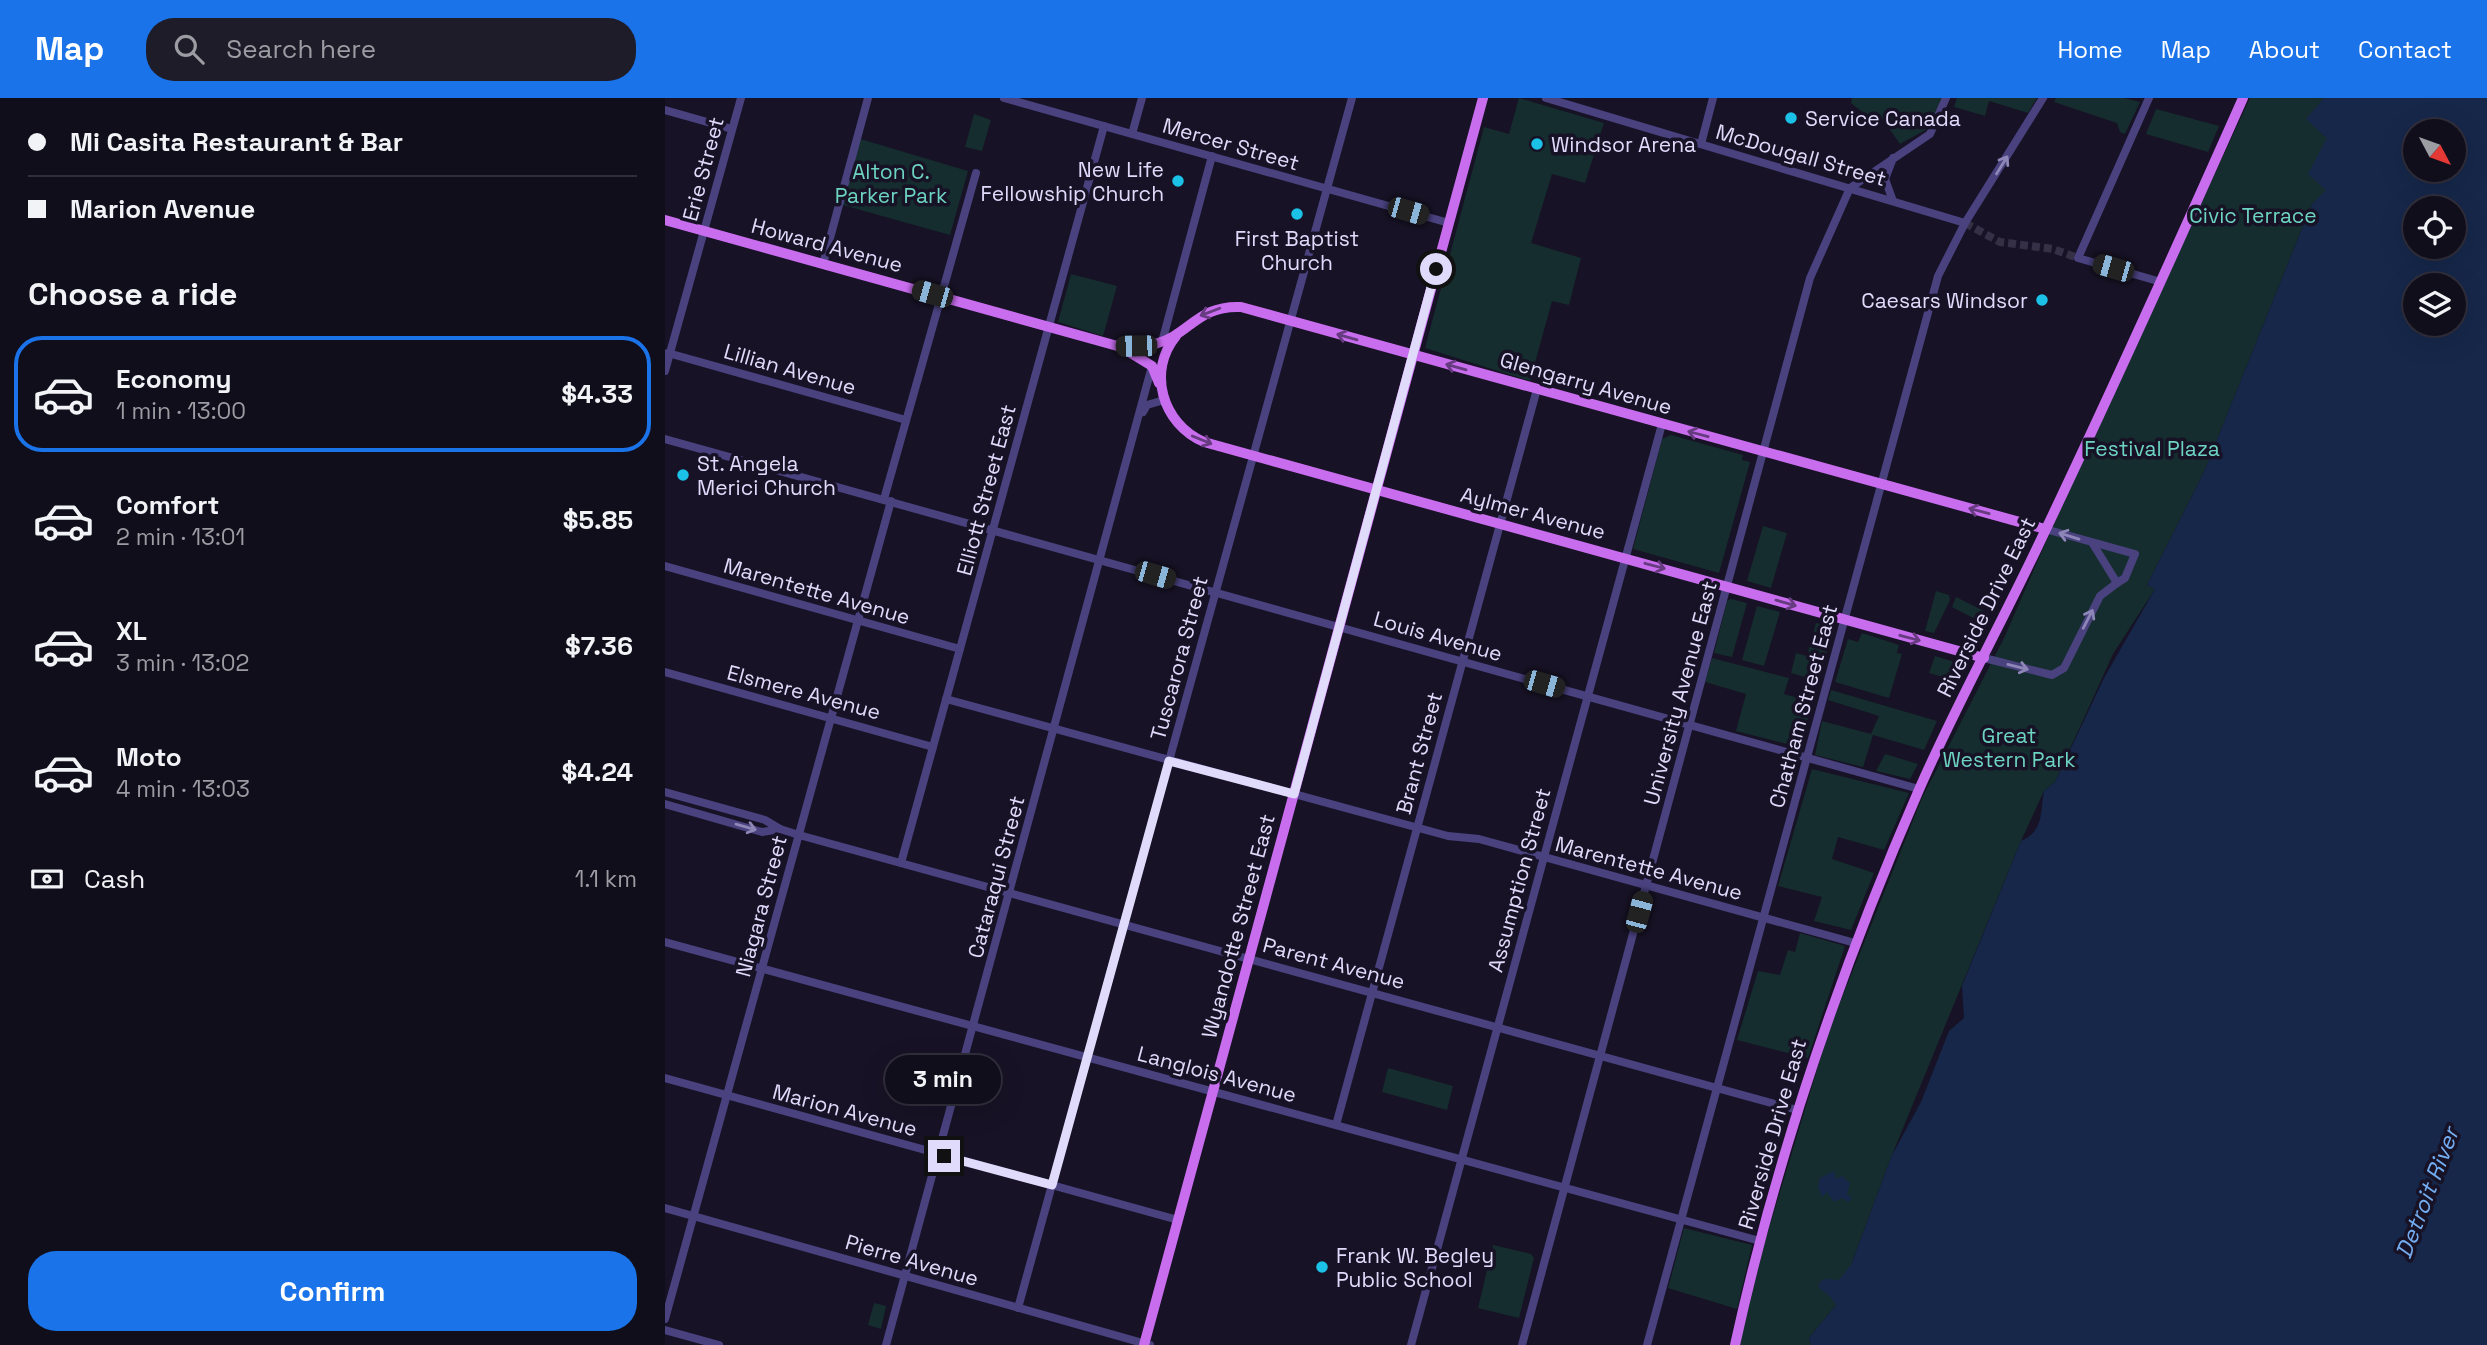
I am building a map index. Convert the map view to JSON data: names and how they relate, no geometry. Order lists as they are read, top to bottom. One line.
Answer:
{"streets":{"main road":["Howard Avenue","Glengarry Avenue","Aylmer Avenue","Riverside Drive East","Wyandotte Street East"],"street":["Mercer Street","McDougall Street","Erie Street","Lillian Avenue","Elliott Street East","Marentette Avenue","Louis Avenue","Tuscarora Street","Elsmere Avenue","University Avenue East","Chatham Street East","Brant Street","Cataraqui Street","Assumption Street","Niagara Street","Parent Avenue","Langlois Avenue","Marion Avenue","Pierre Avenue"]},"crossings":[["Mercer Street","Elliott Street East"],["Mercer Street","Tuscarora Street"],["Mercer Street","Wyandotte Street East"],["McDougall Street","University Avenue East"],["McDougall Street","Chatham Street East"],["Erie Street","Howard Avenue"],["Erie Street","Lillian Avenue"],["Howard Avenue","Glengarry Avenue"],["Howard Avenue","Elliott Street East"],["Howard Avenue","Cataraqui Street"],["Howard Avenue","Niagara Street"],["Lillian Avenue","Niagara Street"],["Glengarry Avenue","Riverside Drive East"],["Glengarry Avenue","Tuscarora Street"],["Glengarry Avenue","University Avenue East"],["Glengarry Avenue","Chatham Street East"],["Glengarry Avenue","Brant Street"],["Glengarry Avenue","Assumption Street"],["Glengarry Avenue","Wyandotte Street East"],["Elliott Street East","Marentette Avenue"],["Elliott Street East","Louis Avenue"],["Elliott Street East","Elsmere Avenue"],["Elliott Street East","Parent Avenue"],["Aylmer Avenue","Riverside Drive East"],["Aylmer Avenue","Tuscarora Street"],["Aylmer Avenue","University Avenue East"],["Aylmer Avenue","Chatham Street East"],["Aylmer Avenue","Brant Street"],["Aylmer Avenue","Assumption Street"],["Aylmer Avenue","Wyandotte Street East"],["Marentette Avenue","Riverside Drive East"],["Marentette Avenue","Tuscarora Street"],["Marentette Avenue","University Avenue East"],["Marentette Avenue","Chatham Street East"],["Marentette Avenue","Brant Street"],["Marentette Avenue","Cataraqui Street"],["Marentette Avenue","Assumption Street"],["Marentette Avenue","Niagara Street"],["Marentette Avenue","Wyandotte Street East"],["Riverside Drive East","Louis Avenue"],["Riverside Drive East","Parent Avenue"],["Riverside Drive East","Langlois Avenue"],["Louis Avenue","Tuscarora Street"],["Louis Avenue","University Avenue East"],["Louis Avenue","Chatham Street East"],["Louis Avenue","Brant Street"],["Louis Avenue","Cataraqui Street"],["Louis Avenue","Assumption Street"],["Louis Avenue","Niagara Street"],["Louis Avenue","Wyandotte Street East"],["Tuscarora Street","Parent Avenue"],["Tuscarora Street","Langlois Avenue"],["Tuscarora Street","Marion Avenue"],["Tuscarora Street","Pierre Avenue"],["Elsmere Avenue","Niagara Street"],["University Avenue East","Parent Avenue"],["University Avenue East","Langlois Avenue"],["Chatham Street East","Parent Avenue"],["Chatham Street East","Langlois Avenue"],["Brant Street","Parent Avenue"],["Brant Street","Langlois Avenue"],["Cataraqui Street","Parent Avenue"],["Cataraqui Street","Langlois Avenue"],["Cataraqui Street","Marion Avenue"],["Cataraqui Street","Pierre Avenue"],["Assumption Street","Parent Avenue"],["Assumption Street","Langlois Avenue"],["Niagara Street","Parent Avenue"],["Niagara Street","Langlois Avenue"],["Niagara Street","Marion Avenue"],["Niagara Street","Pierre Avenue"],["Wyandotte Street East","Parent Avenue"],["Wyandotte Street East","Langlois Avenue"],["Wyandotte Street East","Marion Avenue"],["Wyandotte Street East","Pierre Avenue"]],"one_way":["Glengarry Avenue","Aylmer Avenue"],"water":["Detroit River"],"parks":["Alton C. Parker Park","Civic Terrace","Festival Plaza","Great Western Park"],"places":["Service Canada","Windsor Arena","New Life Fellowship Church","First Baptist Church","Caesars Windsor","St. Angela Merici Church","Frank W. Begley Public School"],"north":"bottom right","page":{"header":"Map","search":"Search here","nav":["Home","Map","About","Contact"],"banner":["Mi Casita Restaurant & Bar","Marion Avenue"],"heading":"Choose a ride","list":[{"name":"Economy","note":"1 min · 13:00","value":"$4.33"},{"name":"Comfort","note":"2 min · 13:01","value":"$5.85"},{"name":"XL","note":"3 min · 13:02","value":"$7.36"},{"name":"Moto","note":"4 min · 13:03","value":"$4.24"}],"pay":["Cash","1.1 km"],"bubble":"3 min","buttons":"Confirm"}}
